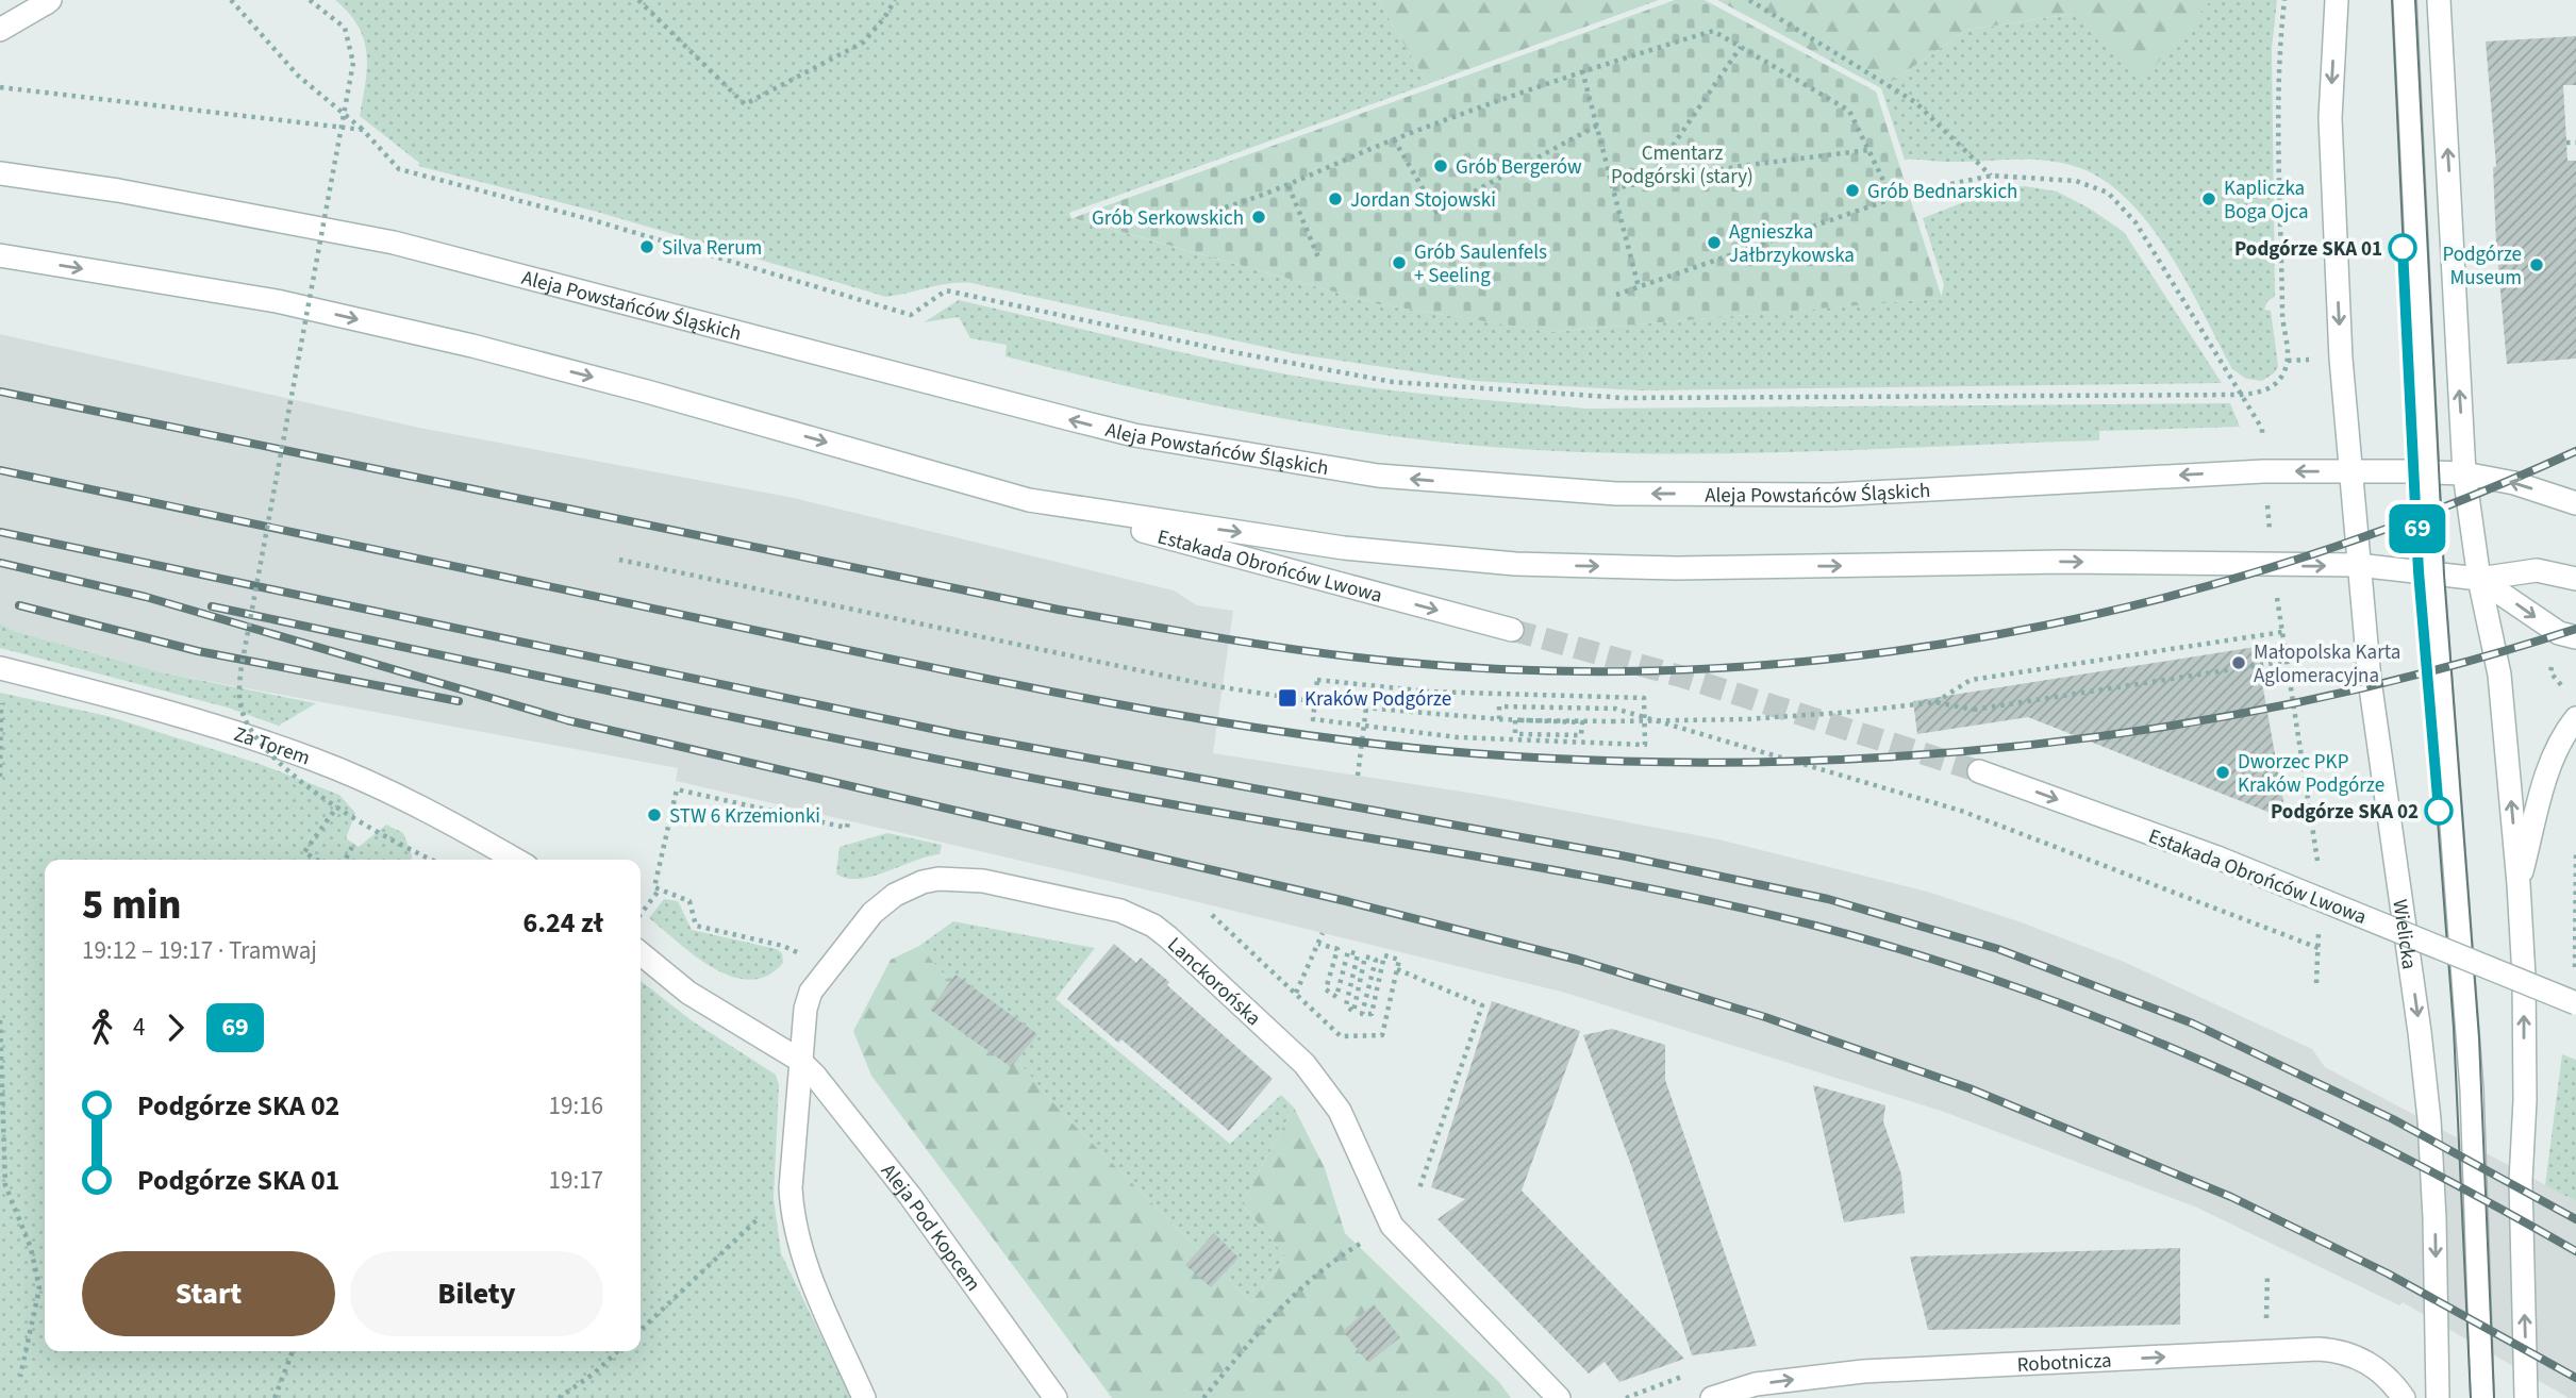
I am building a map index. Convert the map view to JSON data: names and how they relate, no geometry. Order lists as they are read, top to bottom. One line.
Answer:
{"streets":{"main road":["Aleja Powstańców Śląskich","Estakada Obrońców Lwowa","Za Torem","Wielicka","Lanckorońska","Aleja Pod Kopcem","Robotnicza"]},"crossings":[["Aleja Powstańców Śląskich","Wielicka"],["Lanckorońska","Aleja Pod Kopcem"]],"one_way":["Robotnicza"],"parks":["Cmentarz Podgórski (stary)"],"places":{"other":["Grób Bergerów","Grób Bednarskich","Jordan Stojowski","Kapliczka Boga Ojca","Grób Serkowskich","Agnieszka Jałbrzykowska","Silva Rerum","Podgórze SKA 01","Grób Saulenfels + Seeling","Podgórze Museum","Małopolska Karta Aglomeracyjna","Dworzec PKP Kraków Podgórze","Podgórze SKA 02","STW 6 Krzemionki"],"transit":["Kraków Podgórze"]},"lines":["tram line 69"],"page":{"on_map":"69","heading":["5 min","19:12 – 19:17 · Tramwaj","6.24 zł"],"legs":["4","69"],"list":[{"name":"Podgórze SKA 02","value":"19:16"},{"name":"Podgórze SKA 01","value":"19:17"}],"buttons":["Start","Bilety"]}}
